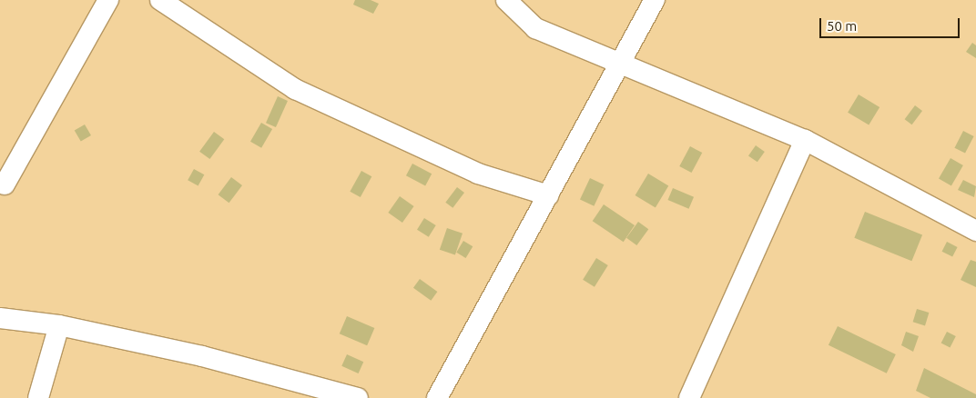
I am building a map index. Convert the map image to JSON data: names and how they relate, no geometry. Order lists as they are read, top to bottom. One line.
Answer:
{"scale_bar":"50 m"}
